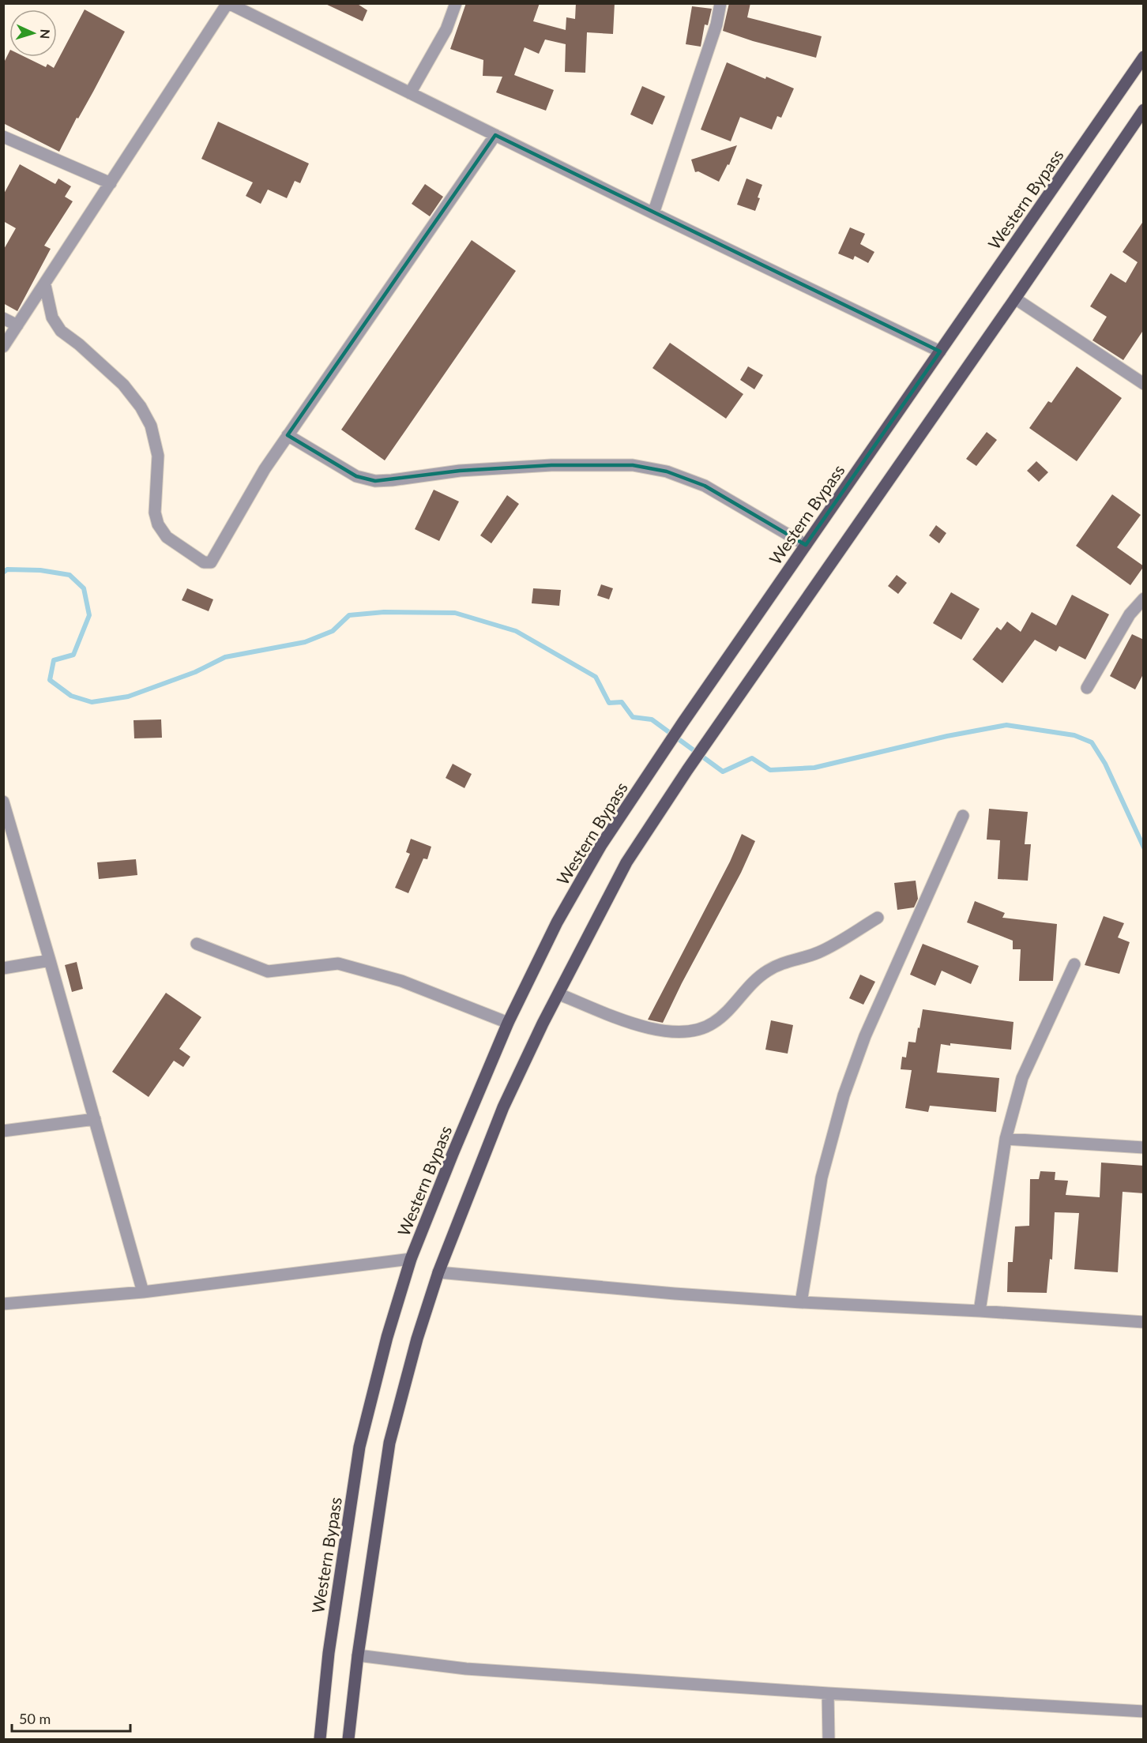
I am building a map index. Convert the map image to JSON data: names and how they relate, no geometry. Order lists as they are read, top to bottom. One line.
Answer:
{"streets":{"main road":["Western Bypass"]},"scale_bar":"50 m","north":"right"}
